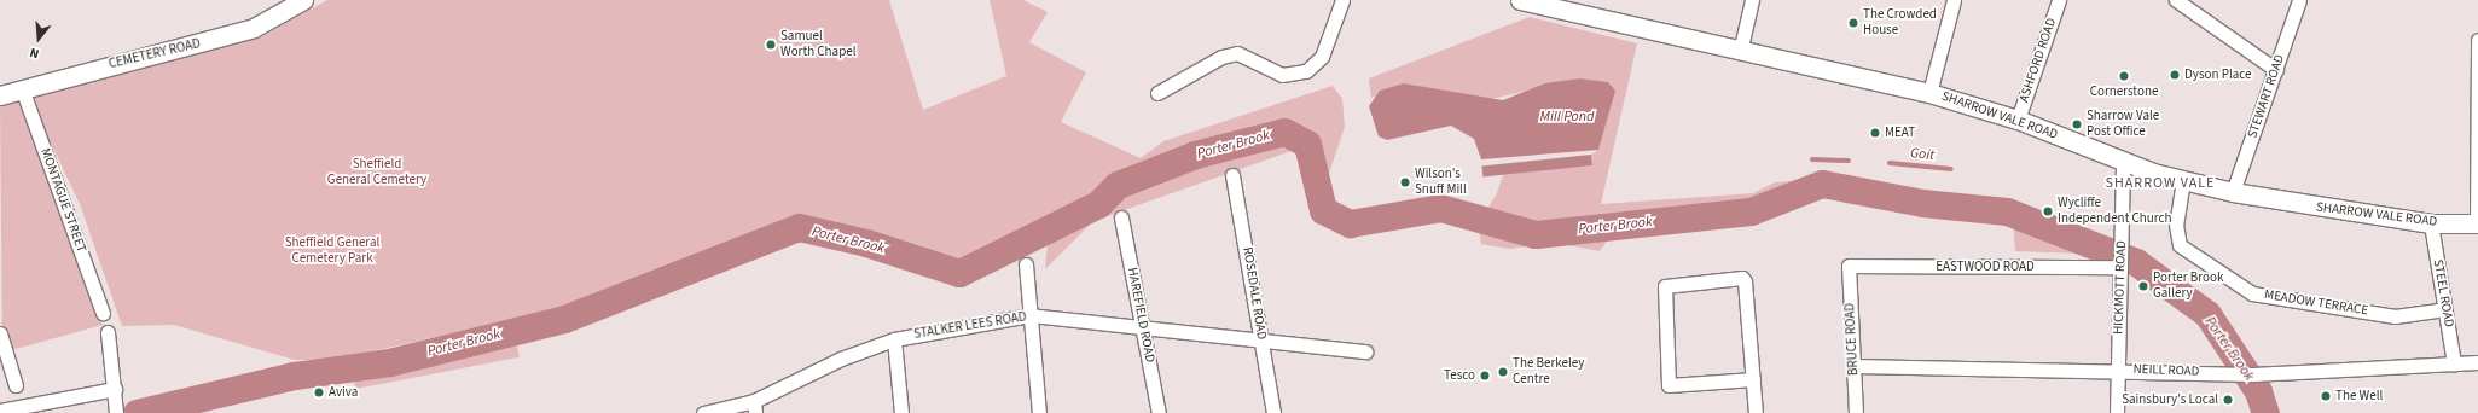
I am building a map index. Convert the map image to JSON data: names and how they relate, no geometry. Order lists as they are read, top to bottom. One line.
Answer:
{"streets":{"street":["CEMETERY ROAD","ASHFORD ROAD","STEWART ROAD","SHARROW VALE ROAD","MONTAGUE STREET","EASTWOOD ROAD","HICKMOTT ROAD","ROSEDALE ROAD","STEEL ROAD","MEADOW TERRACE","HAREFIELD ROAD","STALKER LEES ROAD","BRUCE ROAD","NEILL ROAD"]},"crossings":[["CEMETERY ROAD","MONTAGUE STREET"],["ASHFORD ROAD","SHARROW VALE ROAD"],["STEWART ROAD","SHARROW VALE ROAD"],["SHARROW VALE ROAD","HICKMOTT ROAD"],["SHARROW VALE ROAD","STEEL ROAD"],["SHARROW VALE ROAD","MEADOW TERRACE"],["EASTWOOD ROAD","HICKMOTT ROAD"],["EASTWOOD ROAD","BRUCE ROAD"],["HICKMOTT ROAD","NEILL ROAD"],["ROSEDALE ROAD","STALKER LEES ROAD"],["STEEL ROAD","MEADOW TERRACE"],["STEEL ROAD","NEILL ROAD"],["HAREFIELD ROAD","STALKER LEES ROAD"],["BRUCE ROAD","NEILL ROAD"]],"districts":["SHARROW VALE"],"water":["Mill Pond","Porter Brook","Goit"],"parks":["Sheffield General Cemetery","Sheffield General Cemetery Park"],"places":["The Crowded House","Samuel Worth Chapel","Dyson Place","Cornerstone","Sharrow Vale Post Office","MEAT","Wilson's Snuff Mill","Wycliffe Independent Church","Porter Brook Gallery","The Berkeley Centre","Tesco","Aviva","The Well","Sainsbury's Local"],"north":"bottom"}
